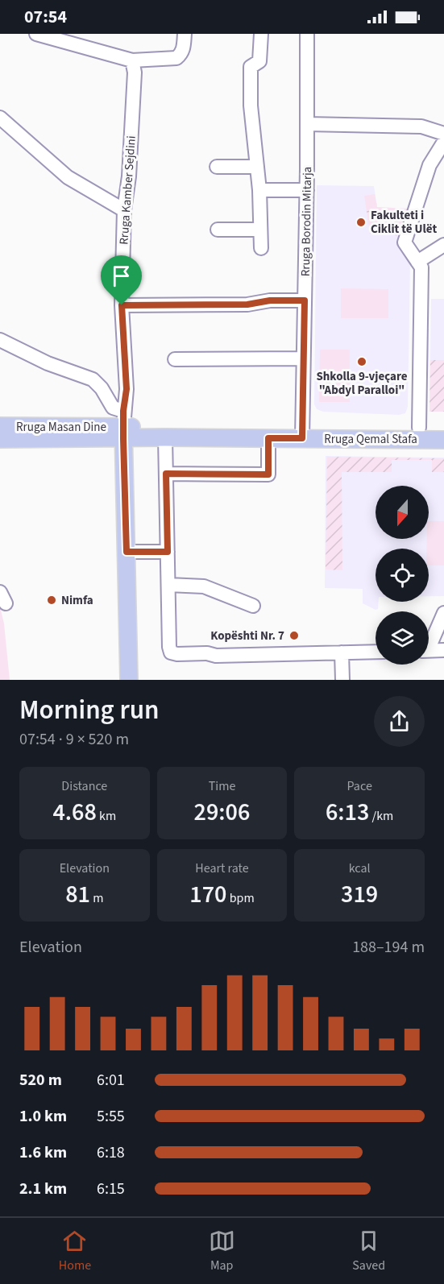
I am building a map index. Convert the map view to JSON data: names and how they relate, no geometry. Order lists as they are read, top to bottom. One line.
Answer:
{"streets":{"main road":["Rruga Kamber Sejdini","Rruga Masan Dine","Rruga Qemal Stafa"],"street":["Rruga Borodin Mitarja"]},"crossings":[["Rruga Kamber Sejdini","Rruga Masan Dine"],["Rruga Kamber Sejdini","Rruga Qemal Stafa"],["Rruga Borodin Mitarja","Rruga Qemal Stafa"],["Rruga Masan Dine","Rruga Qemal Stafa"]],"places":["Fakulteti i Ciklit të Ulët","Shkolla 9-vjeçare \"Abdyl Paralloi\"","Nimfa","Kopështi Nr. 7"],"north":"bottom","page":{"status":"07:54","heading":["Morning run","07:54 · 9 × 520 m"],"stats":[["Distance","4.68 km"],["Time","29:06"],["Pace","6:13 /km"],["Elevation","81 m"],["Heart rate","170 bpm"],["kcal","319"]],"chart":["Elevation","188–194 m"],"list":[{"name":"520 m","note":"6:01"},{"name":"1.0 km","note":"5:55"},{"name":"1.6 km","note":"6:18"},{"name":"2.1 km","note":"6:15"}],"tabs":["Home","Map","Saved"]}}
